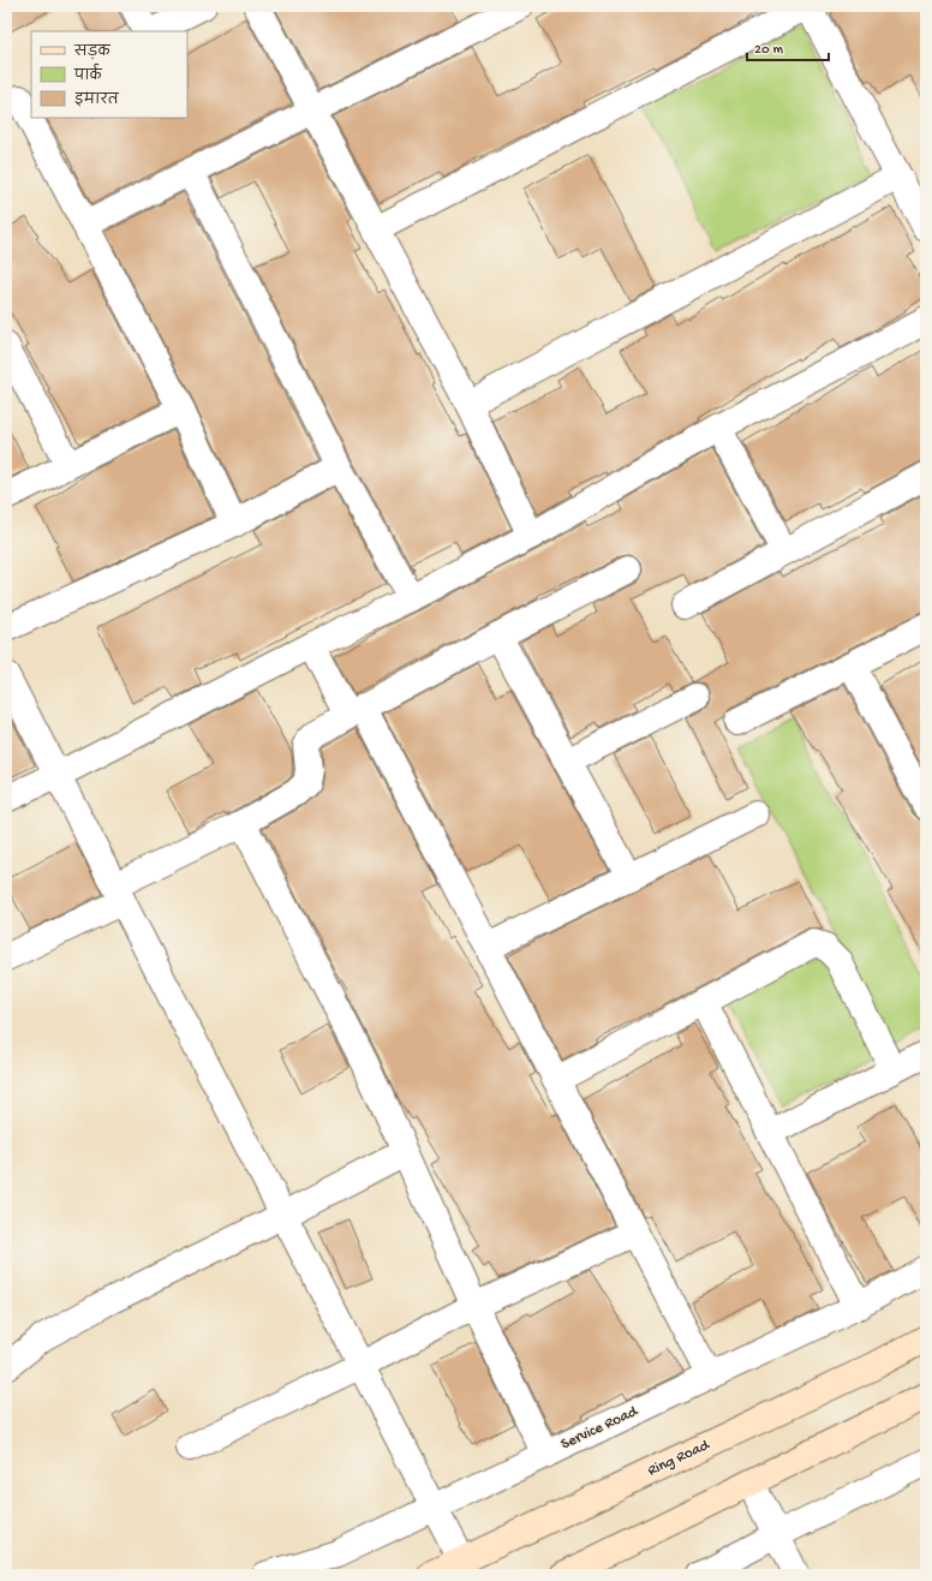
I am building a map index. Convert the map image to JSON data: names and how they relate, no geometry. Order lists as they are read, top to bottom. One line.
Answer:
{"streets":{"main road":["Ring Road"],"street":["Service Road"]},"legend":["सड़क","पार्क","इमारत"],"scale_bar":"20 m"}
